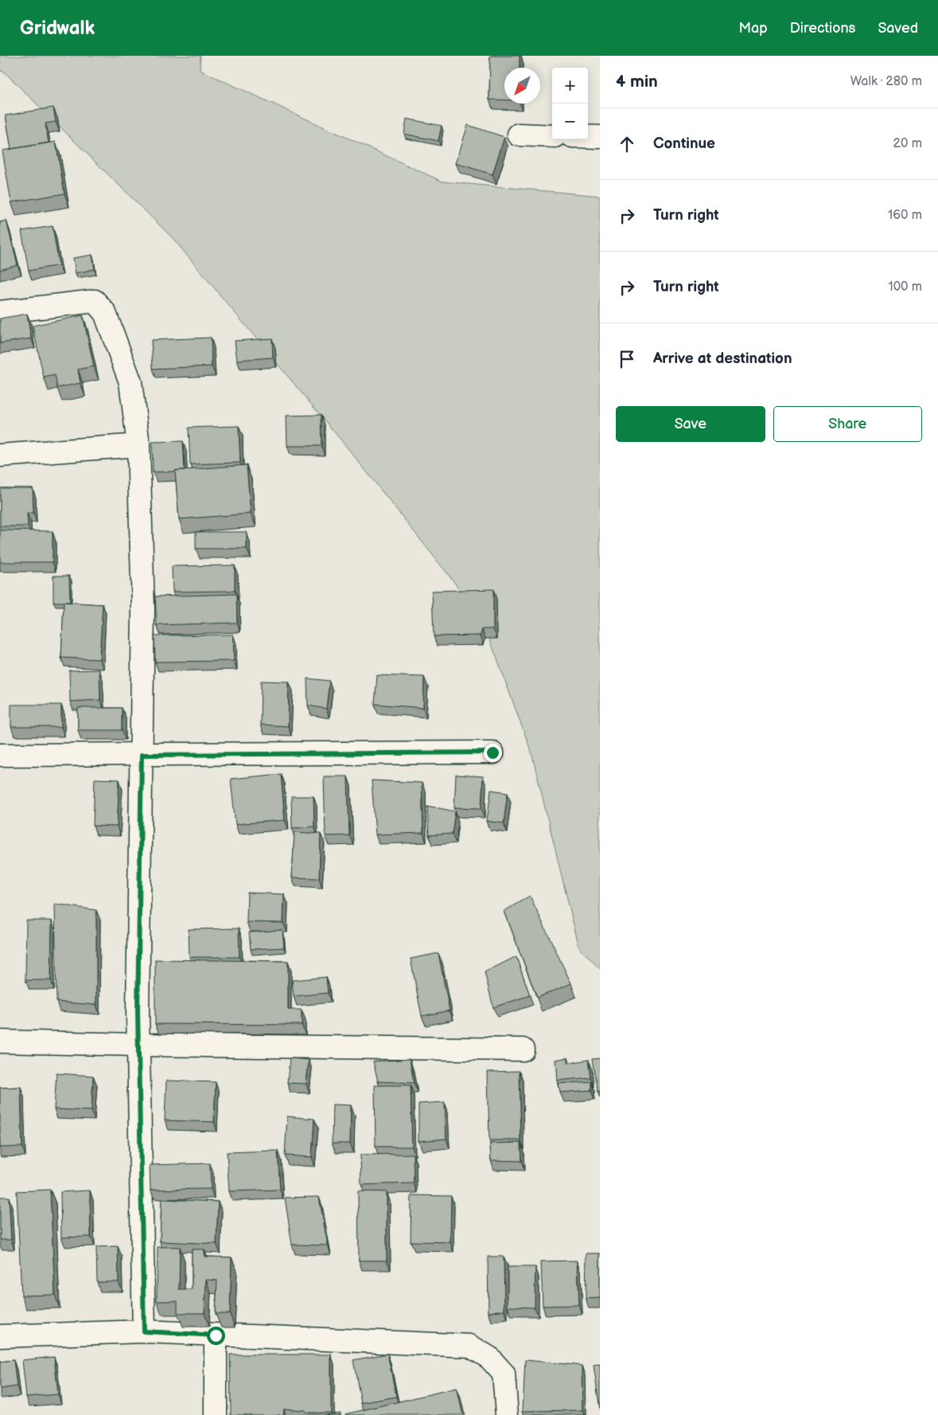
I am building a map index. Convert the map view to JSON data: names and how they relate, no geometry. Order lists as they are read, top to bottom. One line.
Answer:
{"north":"bottom left","page":{"header":"Gridwalk","nav":["Map","Directions","Saved"],"heading":["4 min","Walk · 280 m"],"map_buttons":["+","−"],"list":[["Continue","20 m"],["Turn right","160 m"],["Turn right","100 m"],"Arrive at destination"],"buttons":["Save","Share"]}}
